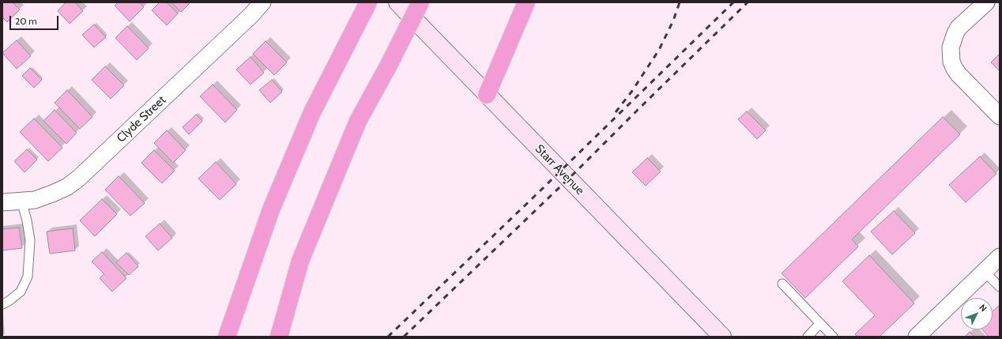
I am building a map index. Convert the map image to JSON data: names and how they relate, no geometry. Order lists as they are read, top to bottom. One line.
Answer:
{"streets":{"main road":["Starr Avenue"],"street":["Clyde Street"]},"scale_bar":"20 m","north":"top right"}
